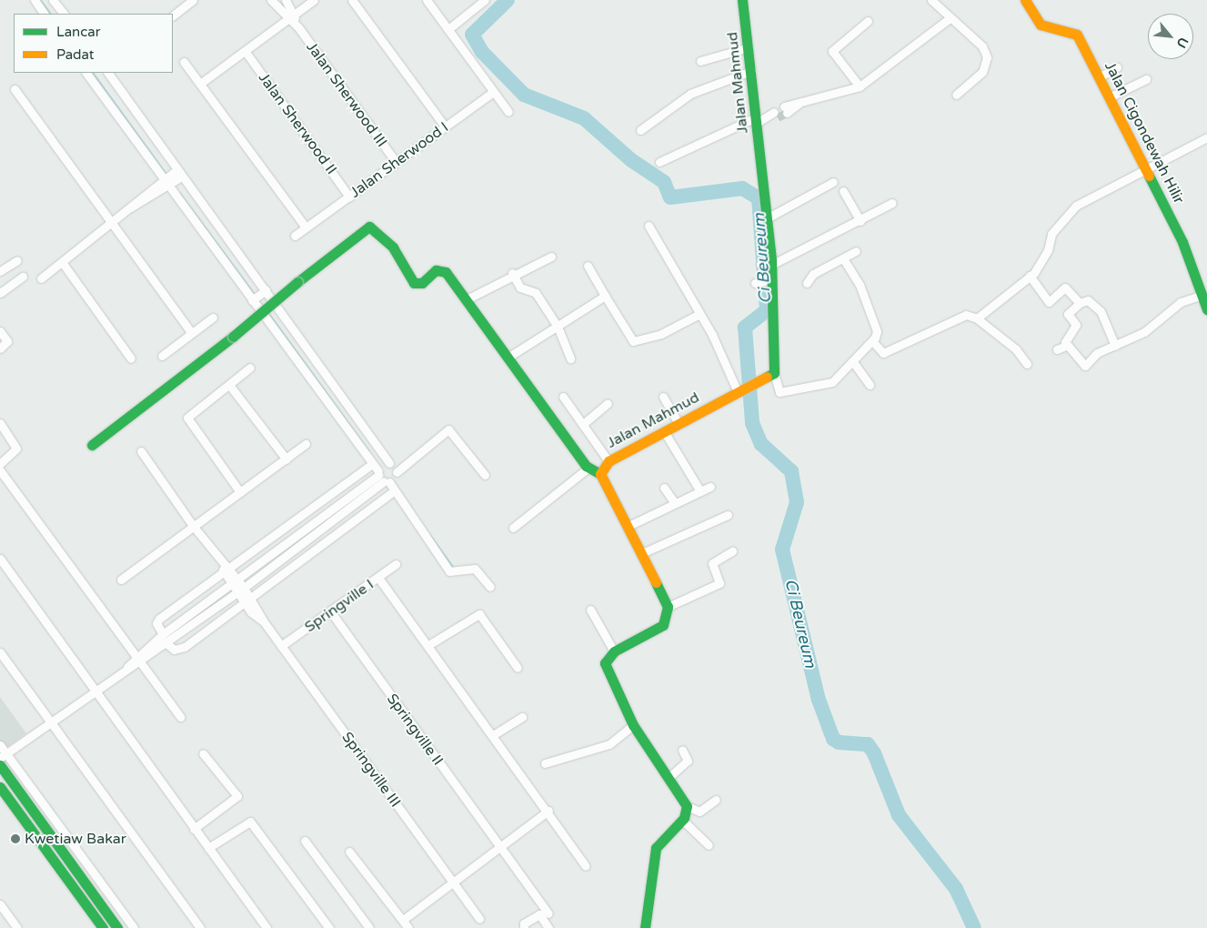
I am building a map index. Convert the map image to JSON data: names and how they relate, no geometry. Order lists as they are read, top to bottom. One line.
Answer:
{"streets":{"street":["Jalan Mahmud","Jalan Sherwood III","Jalan Sherwood II","Jalan Cigondewah Hilir","Jalan Sherwood I","Springville I","Springville II","Springville III"]},"crossings":[["Jalan Sherwood III","Jalan Sherwood I"],["Jalan Sherwood II","Jalan Sherwood I"],["Springville I","Springville II"],["Springville I","Springville III"]],"water":["Ci Beureum"],"places":["Kwetiaw Bakar"],"legend":["Lancar","Padat"],"north":"bottom right"}
